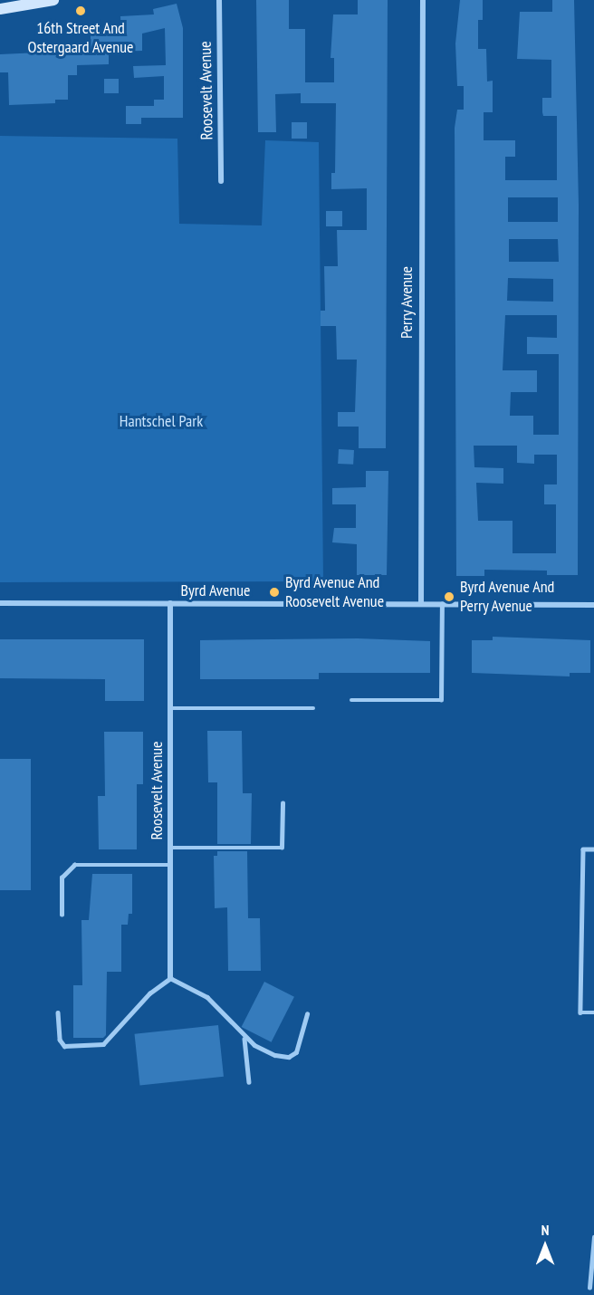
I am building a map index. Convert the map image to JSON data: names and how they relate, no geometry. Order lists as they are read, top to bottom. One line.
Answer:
{"streets":{"street":["Roosevelt Avenue","Perry Avenue","Byrd Avenue"]},"crossings":[["Roosevelt Avenue","Byrd Avenue"],["Perry Avenue","Byrd Avenue"]],"parks":["Hantschel Park"],"places":["16th Street And Ostergaard Avenue","Byrd Avenue And Roosevelt Avenue","Byrd Avenue And Perry Avenue"],"north":"top"}
